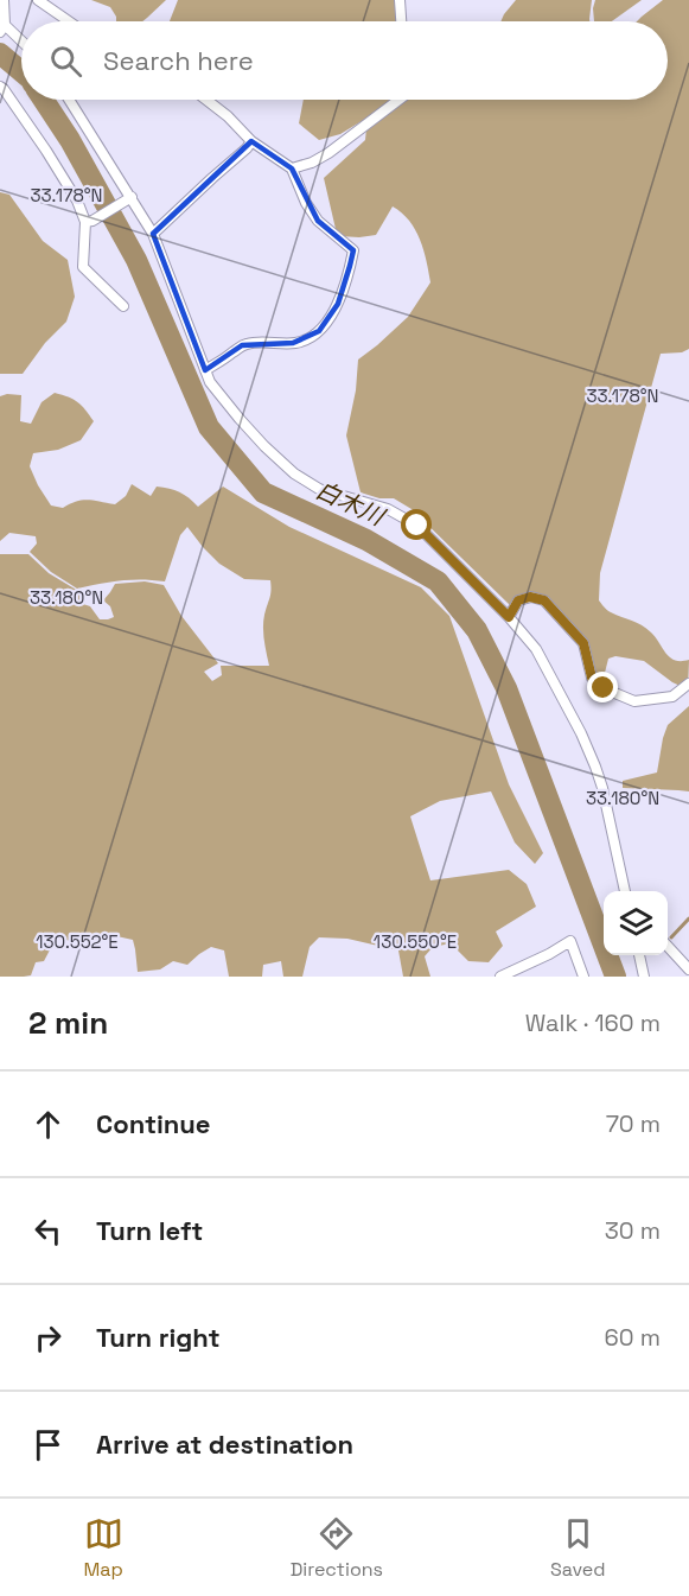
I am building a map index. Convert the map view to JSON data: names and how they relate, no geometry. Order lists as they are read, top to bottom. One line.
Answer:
{"water":["白木川"],"page":{"search":"Search here","heading":["2 min","Walk · 160 m"],"list":[["Continue","70 m"],["Turn left","30 m"],["Turn right","60 m"],"Arrive at destination"],"nav":["Map","Directions","Saved"]},"coordinates":["33.178°N","33.180°N","130.552°E","130.550°E"]}
